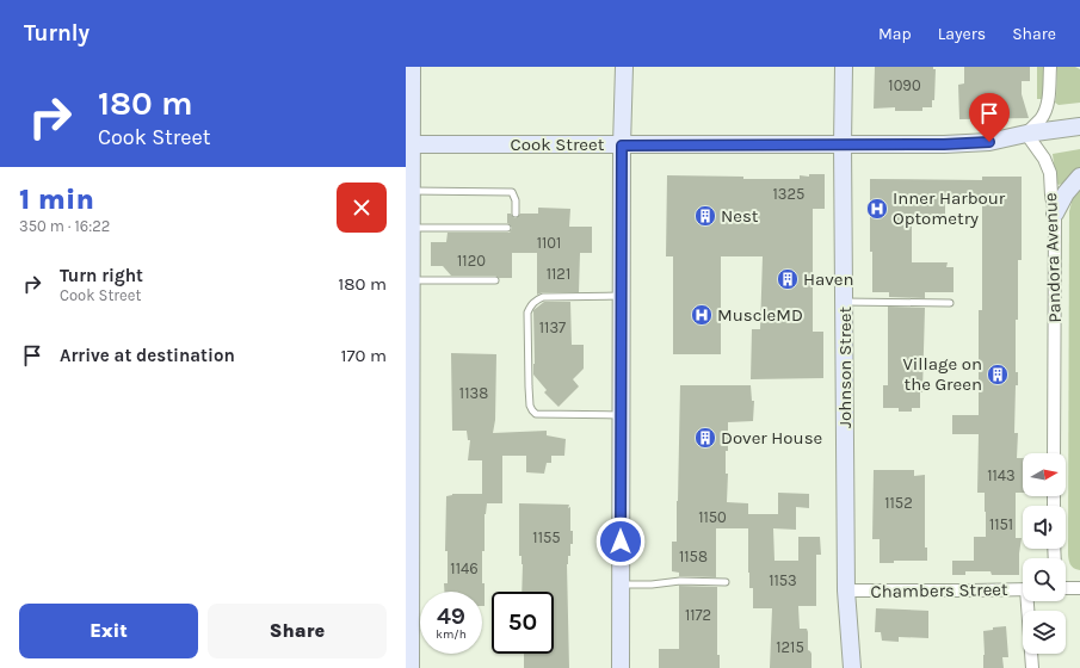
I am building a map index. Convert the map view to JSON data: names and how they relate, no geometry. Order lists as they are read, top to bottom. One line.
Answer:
{"streets":{"main road":["Cook Street","Johnson Street"],"street":["Pandora Avenue","Chambers Street"]},"crossings":[["Cook Street","Pandora Avenue"],["Cook Street","Johnson Street"],["Johnson Street","Chambers Street"]],"places":{"hospital":["Inner Harbour Optometry","MuscleMD"],"building":["Nest","Haven","Village on the Green","Dover House"]},"house_numbers":["1090","1325","1101","1120","1121","1137","1138","1143","1152","1150","1151","1155","1158","1146","1153","1172","1215"],"north":"right","page":{"header":"Turnly","nav":["Map","Layers","Share"],"turn":["180 m","Cook Street"],"heading":["1 min","350 m · 16:22"],"list":[{"name":"Turn right","note":"Cook Street","value":"180 m"},{"name":"Arrive at destination","value":"170 m"}],"speed":"49 km/h","limit":"50","buttons":["Exit","Share"]}}
